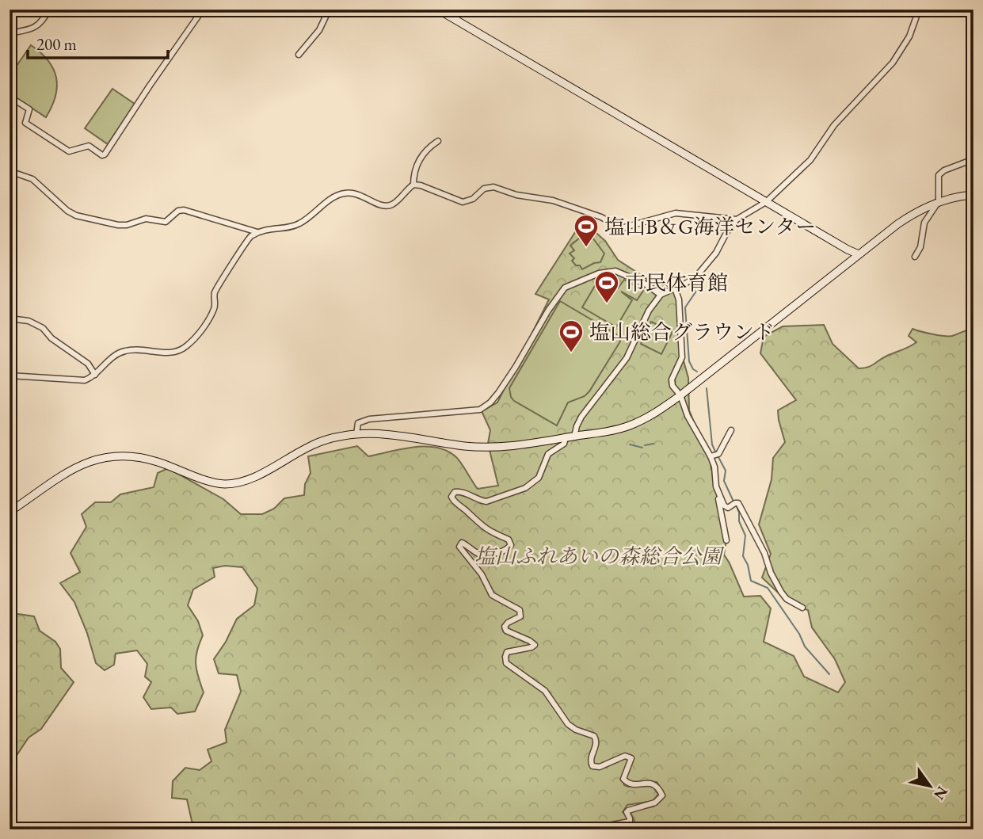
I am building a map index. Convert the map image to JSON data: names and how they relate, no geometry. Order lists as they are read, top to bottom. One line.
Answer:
{"parks":["塩山ふれあいの森総合公園"],"places":{"sports":["塩山B＆G海洋センター","市民体育館","塩山総合グラウンド"]},"scale_bar":"200 m","north":"bottom right"}
